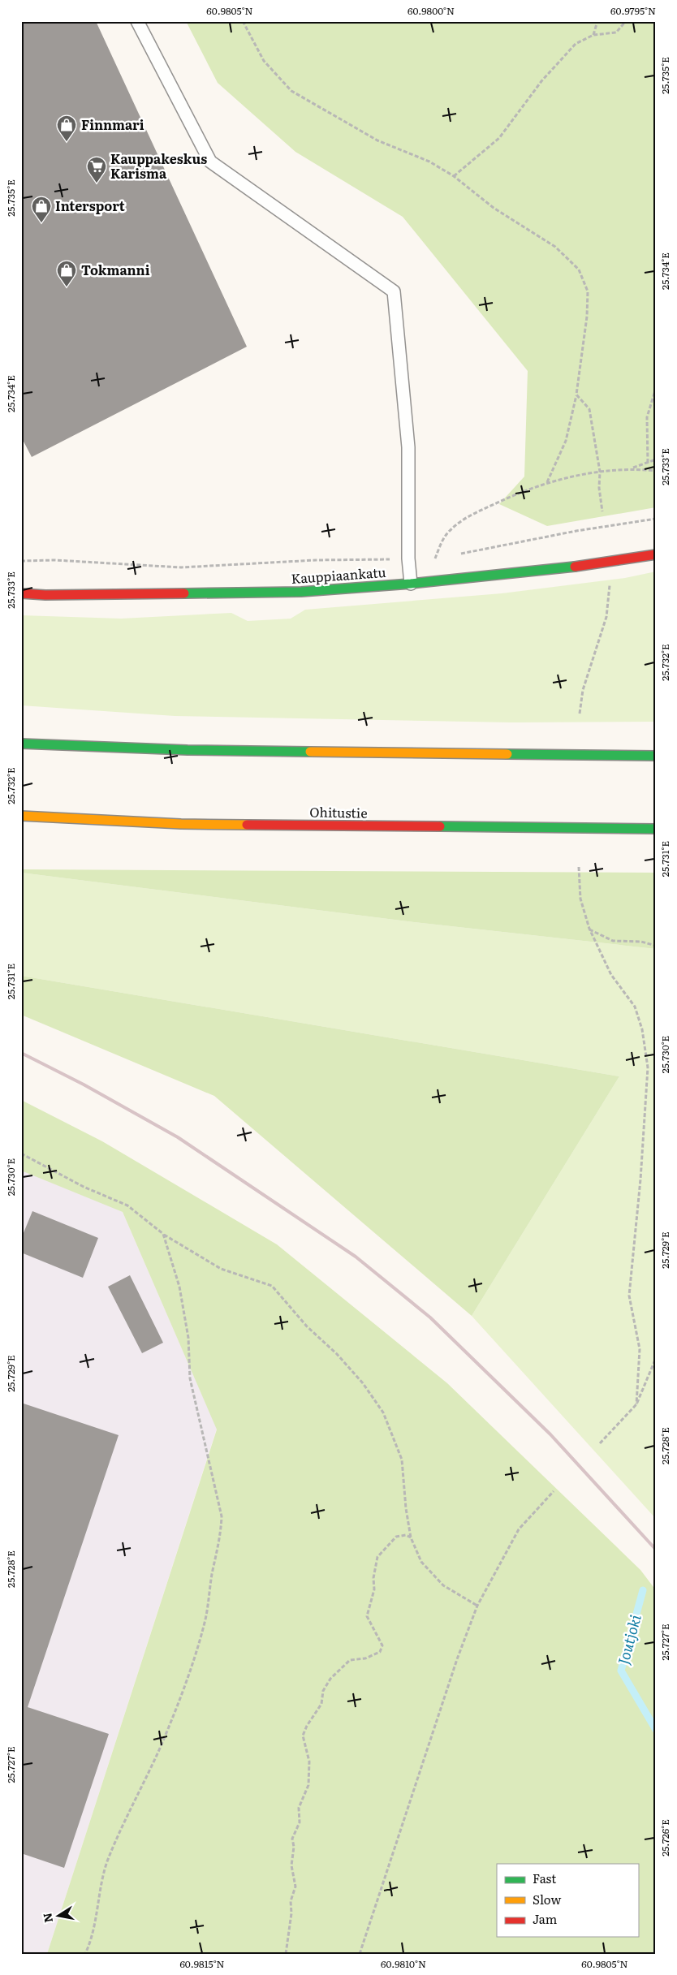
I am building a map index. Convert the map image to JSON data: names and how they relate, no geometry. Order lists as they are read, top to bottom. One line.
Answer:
{"streets":{"main road":["Kauppiaankatu","Ohitustie"]},"water":["Joutjoki"],"places":{"shop":["Finnmari","Intersport","Tokmanni"],"supermarket":["Kauppakeskus Karisma"]},"legend":["Fast","Slow","Jam"],"north":"left","coordinates":["60.9805°N","60.9800°N","60.9795°N","25.735°E","25.734°E","25.733°E","25.732°E","25.731°E","25.730°E","25.729°E","25.728°E","25.727°E","25.726°E","60.9815°N","60.9810°N"]}
